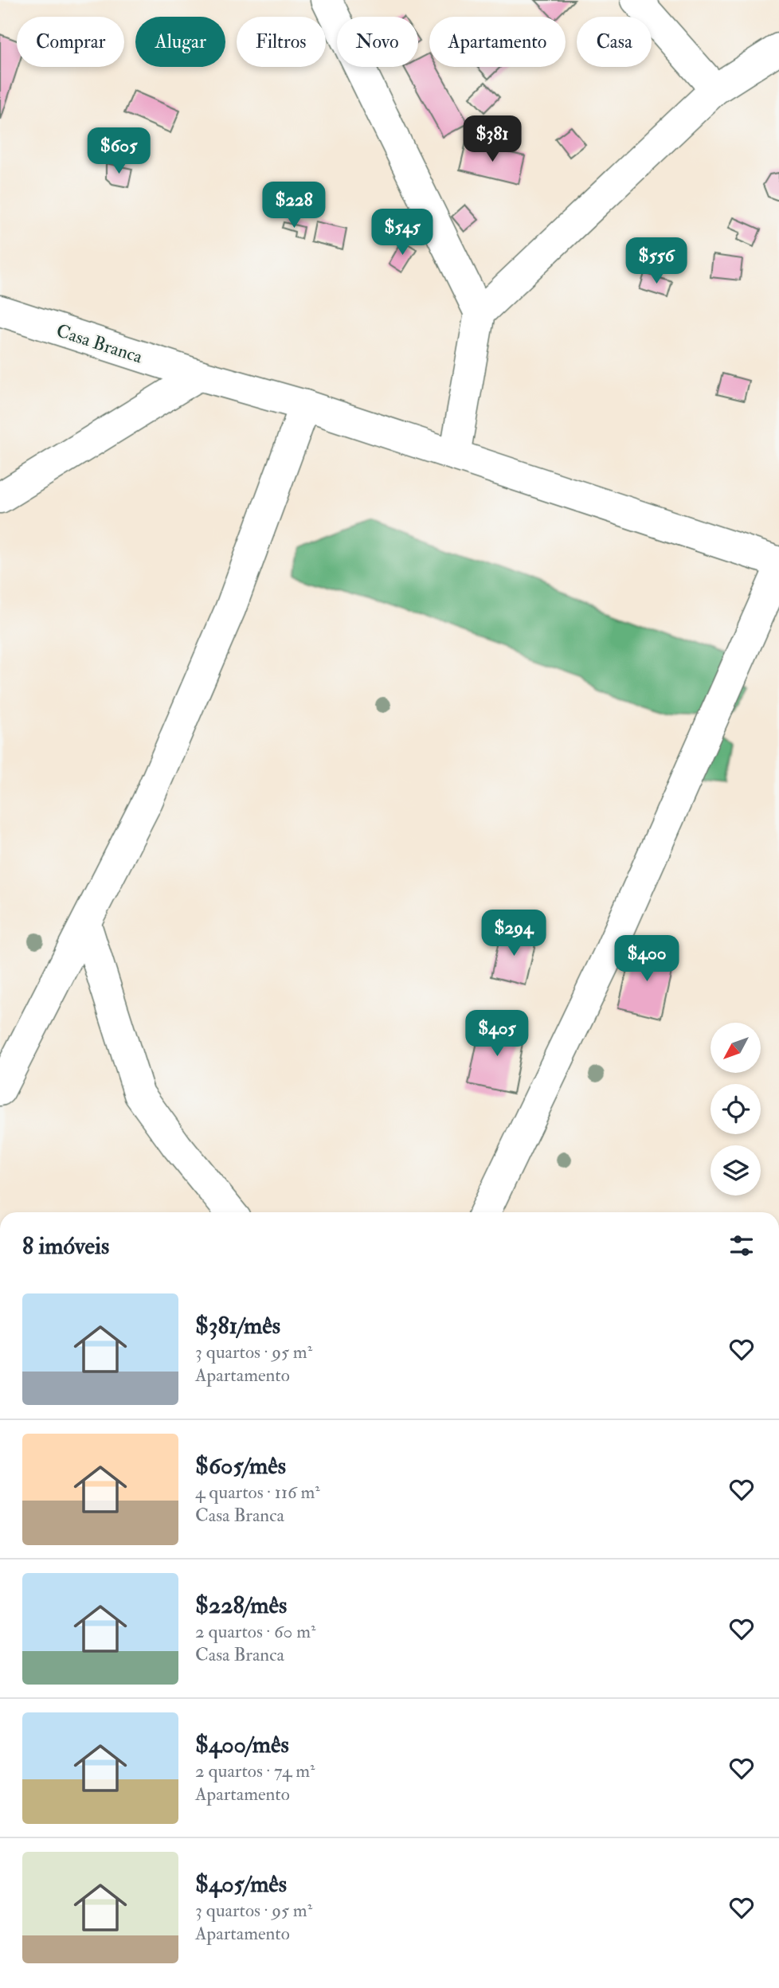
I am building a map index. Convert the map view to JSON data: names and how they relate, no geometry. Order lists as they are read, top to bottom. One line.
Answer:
{"streets":{"main road":["Casa Branca"]},"north":"bottom left","page":{"chip":["Comprar","Alugar","Filtros","Novo","Apartamento","Casa"],"price":["$381","$605","$228","$545","$556","$294","$400","$405"],"heading":"8 imóveis","list":[{"name":"$381/mês","note":"3 quartos · 95 m² · Apartamento"},{"name":"$605/mês","note":"4 quartos · 116 m² · Casa Branca"},{"name":"$228/mês","note":"2 quartos · 60 m² · Casa Branca"},{"name":"$400/mês","note":"2 quartos · 74 m² · Apartamento"},{"name":"$405/mês","note":"3 quartos · 95 m² · Apartamento"}]}}
